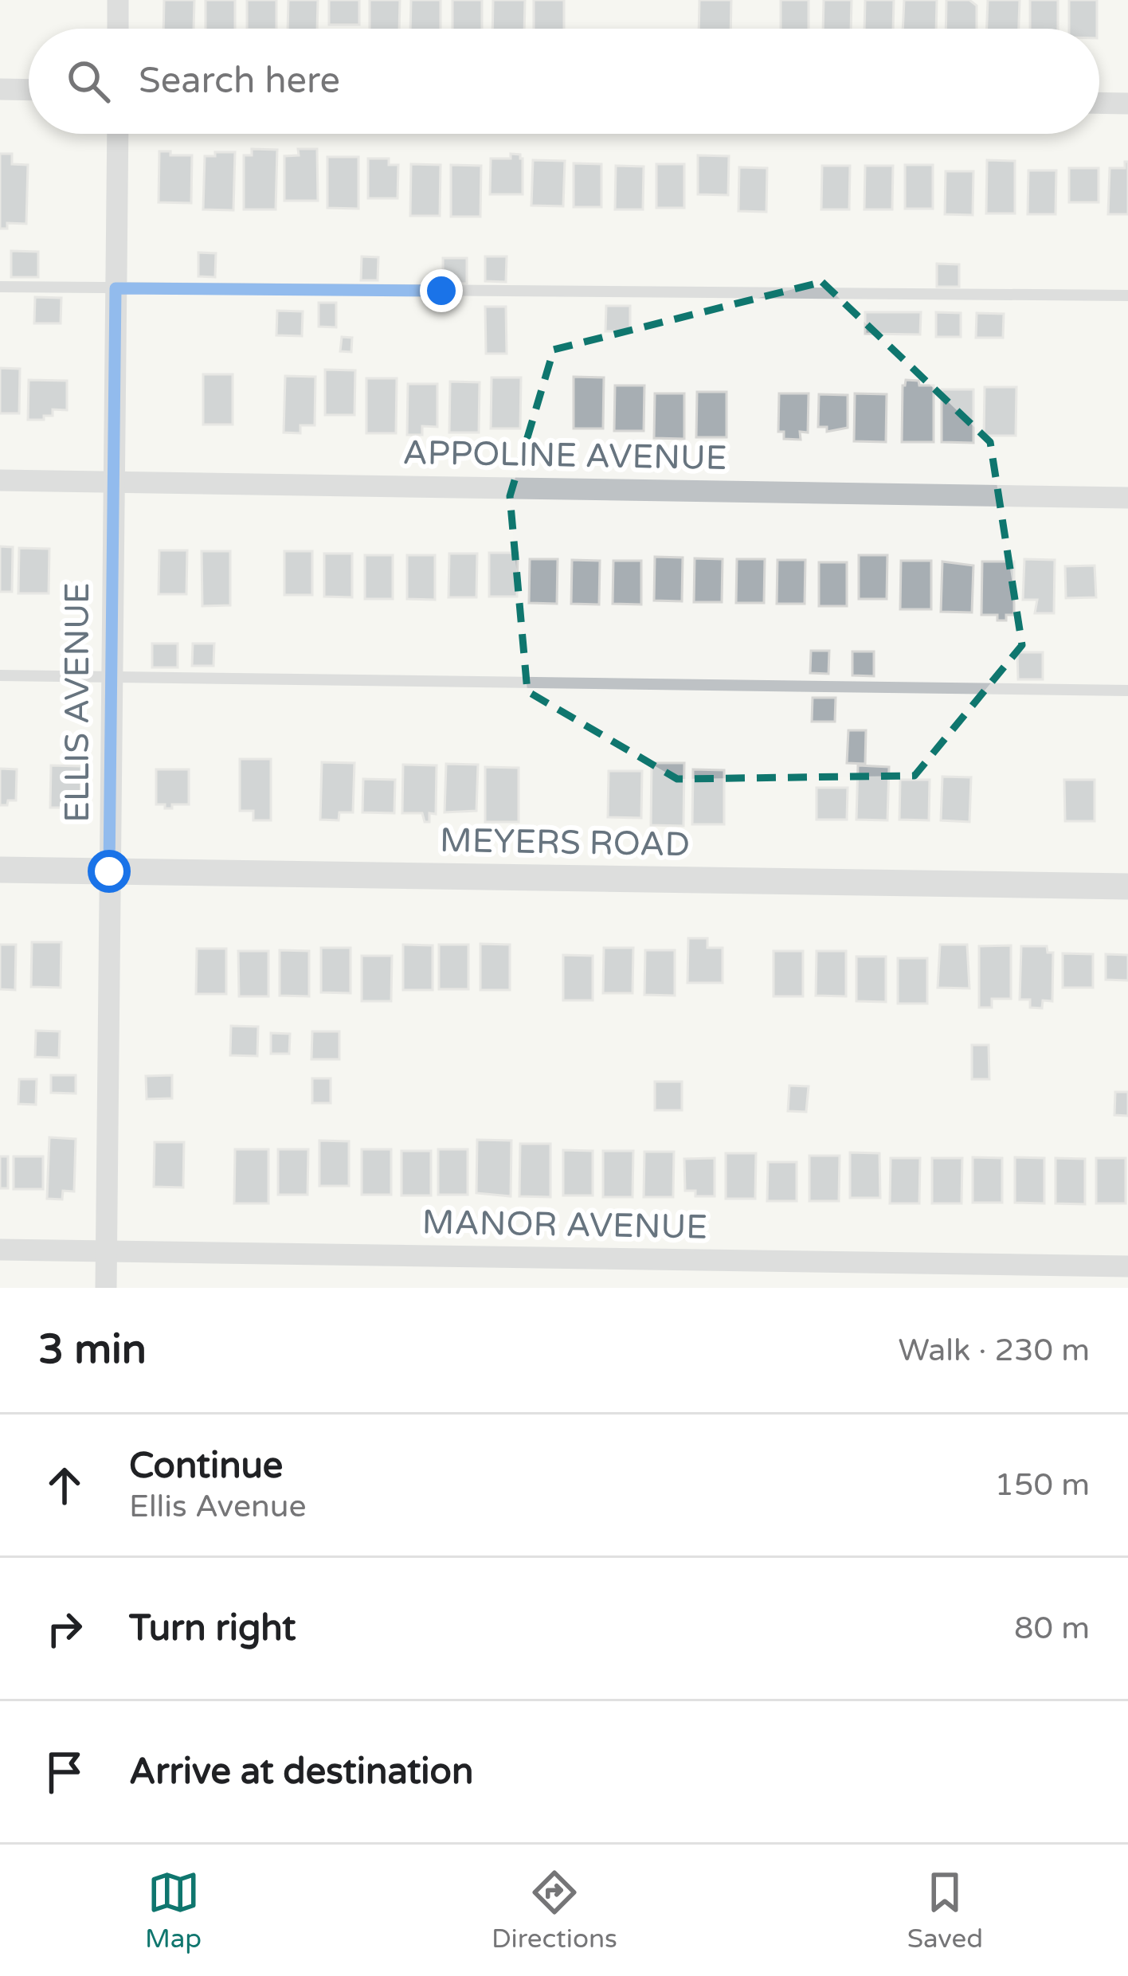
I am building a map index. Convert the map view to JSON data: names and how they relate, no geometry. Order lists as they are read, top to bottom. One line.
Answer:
{"streets":{"street":["APPOLINE AVENUE","ELLIS AVENUE","MEYERS ROAD","MANOR AVENUE"]},"crossings":[["APPOLINE AVENUE","ELLIS AVENUE"],["ELLIS AVENUE","MEYERS ROAD"],["ELLIS AVENUE","MANOR AVENUE"]],"page":{"search":"Search here","heading":["3 min","Walk · 230 m"],"list":[["Continue","Ellis Avenue","150 m"],["Turn right","80 m"],"Arrive at destination"],"nav":["Map","Directions","Saved"]}}
